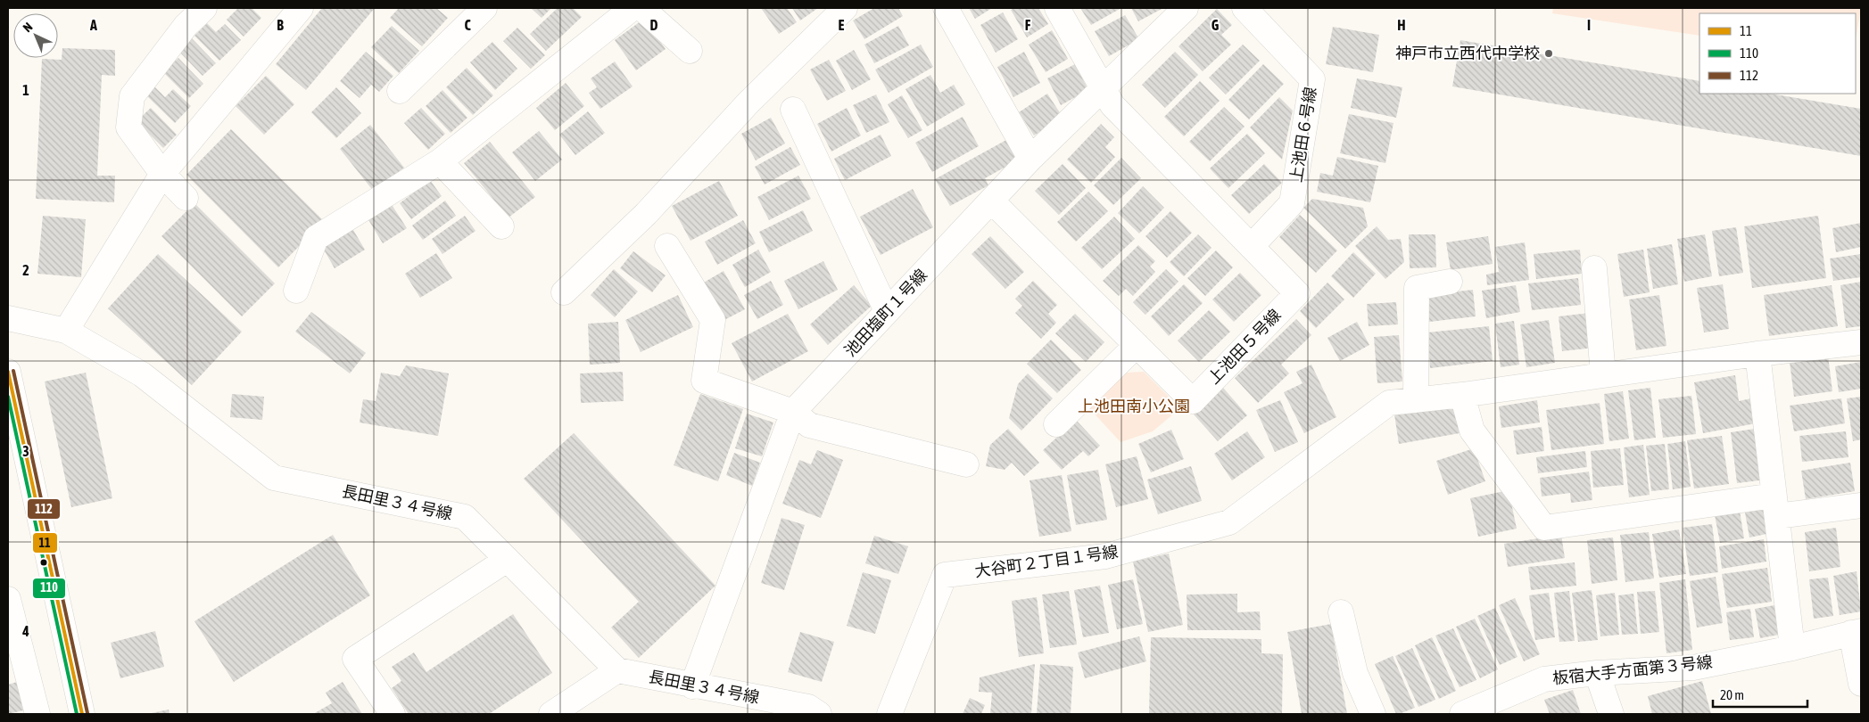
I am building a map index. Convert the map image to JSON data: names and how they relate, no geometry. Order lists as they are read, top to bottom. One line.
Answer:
{"streets":{"street":["上池田６号線","池田塩町１号線","上池田５号線","長田里３４号線","大谷町２丁目１号線","板宿大手方面第３号線"]},"crossings":[["上池田６号線","上池田５号線"],["池田塩町１号線","上池田５号線"],["池田塩町１号線","長田里３４号線"]],"parks":["上池田南小公園"],"places":["神戸市立西代中学校"],"lines":["transit line 112","transit line 11","transit line 110"],"legend":["11","110","112"],"scale_bar":"20 m","north":"top left","grid":{"columns":["A","B","C","D","E","F","G","H","I"],"rows":["1","2","3","4"]}}
